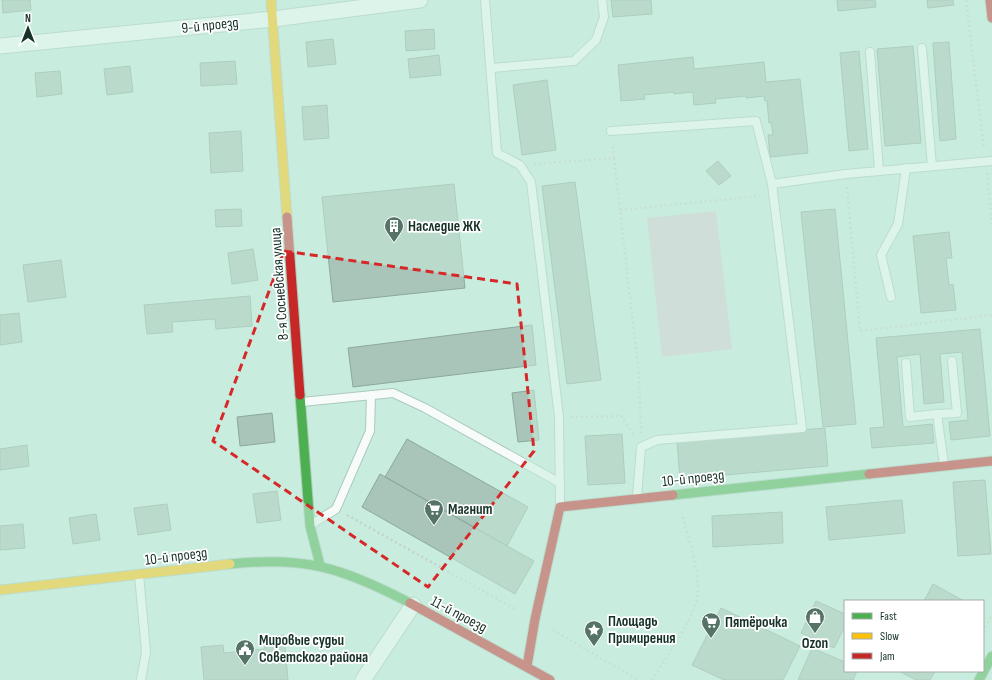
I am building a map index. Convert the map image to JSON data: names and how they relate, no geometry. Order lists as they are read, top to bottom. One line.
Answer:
{"streets":{"street":["9-й проезд","8-я Сосневская улица","10-й проезд","11-й проезд"]},"crossings":[["9-й проезд","8-я Сосневская улица"],["8-я Сосневская улица","10-й проезд"],["10-й проезд","11-й проезд"]],"places":{"building":["Наследие ЖК"],"supermarket":["Магнит","Пятёрочка"],"shop":["Ozon"],"place":["Площадь Примирения"],"public building":["Мировые судьи Советского района"]},"legend":["Fast","Slow","Jam"],"north":"top"}
